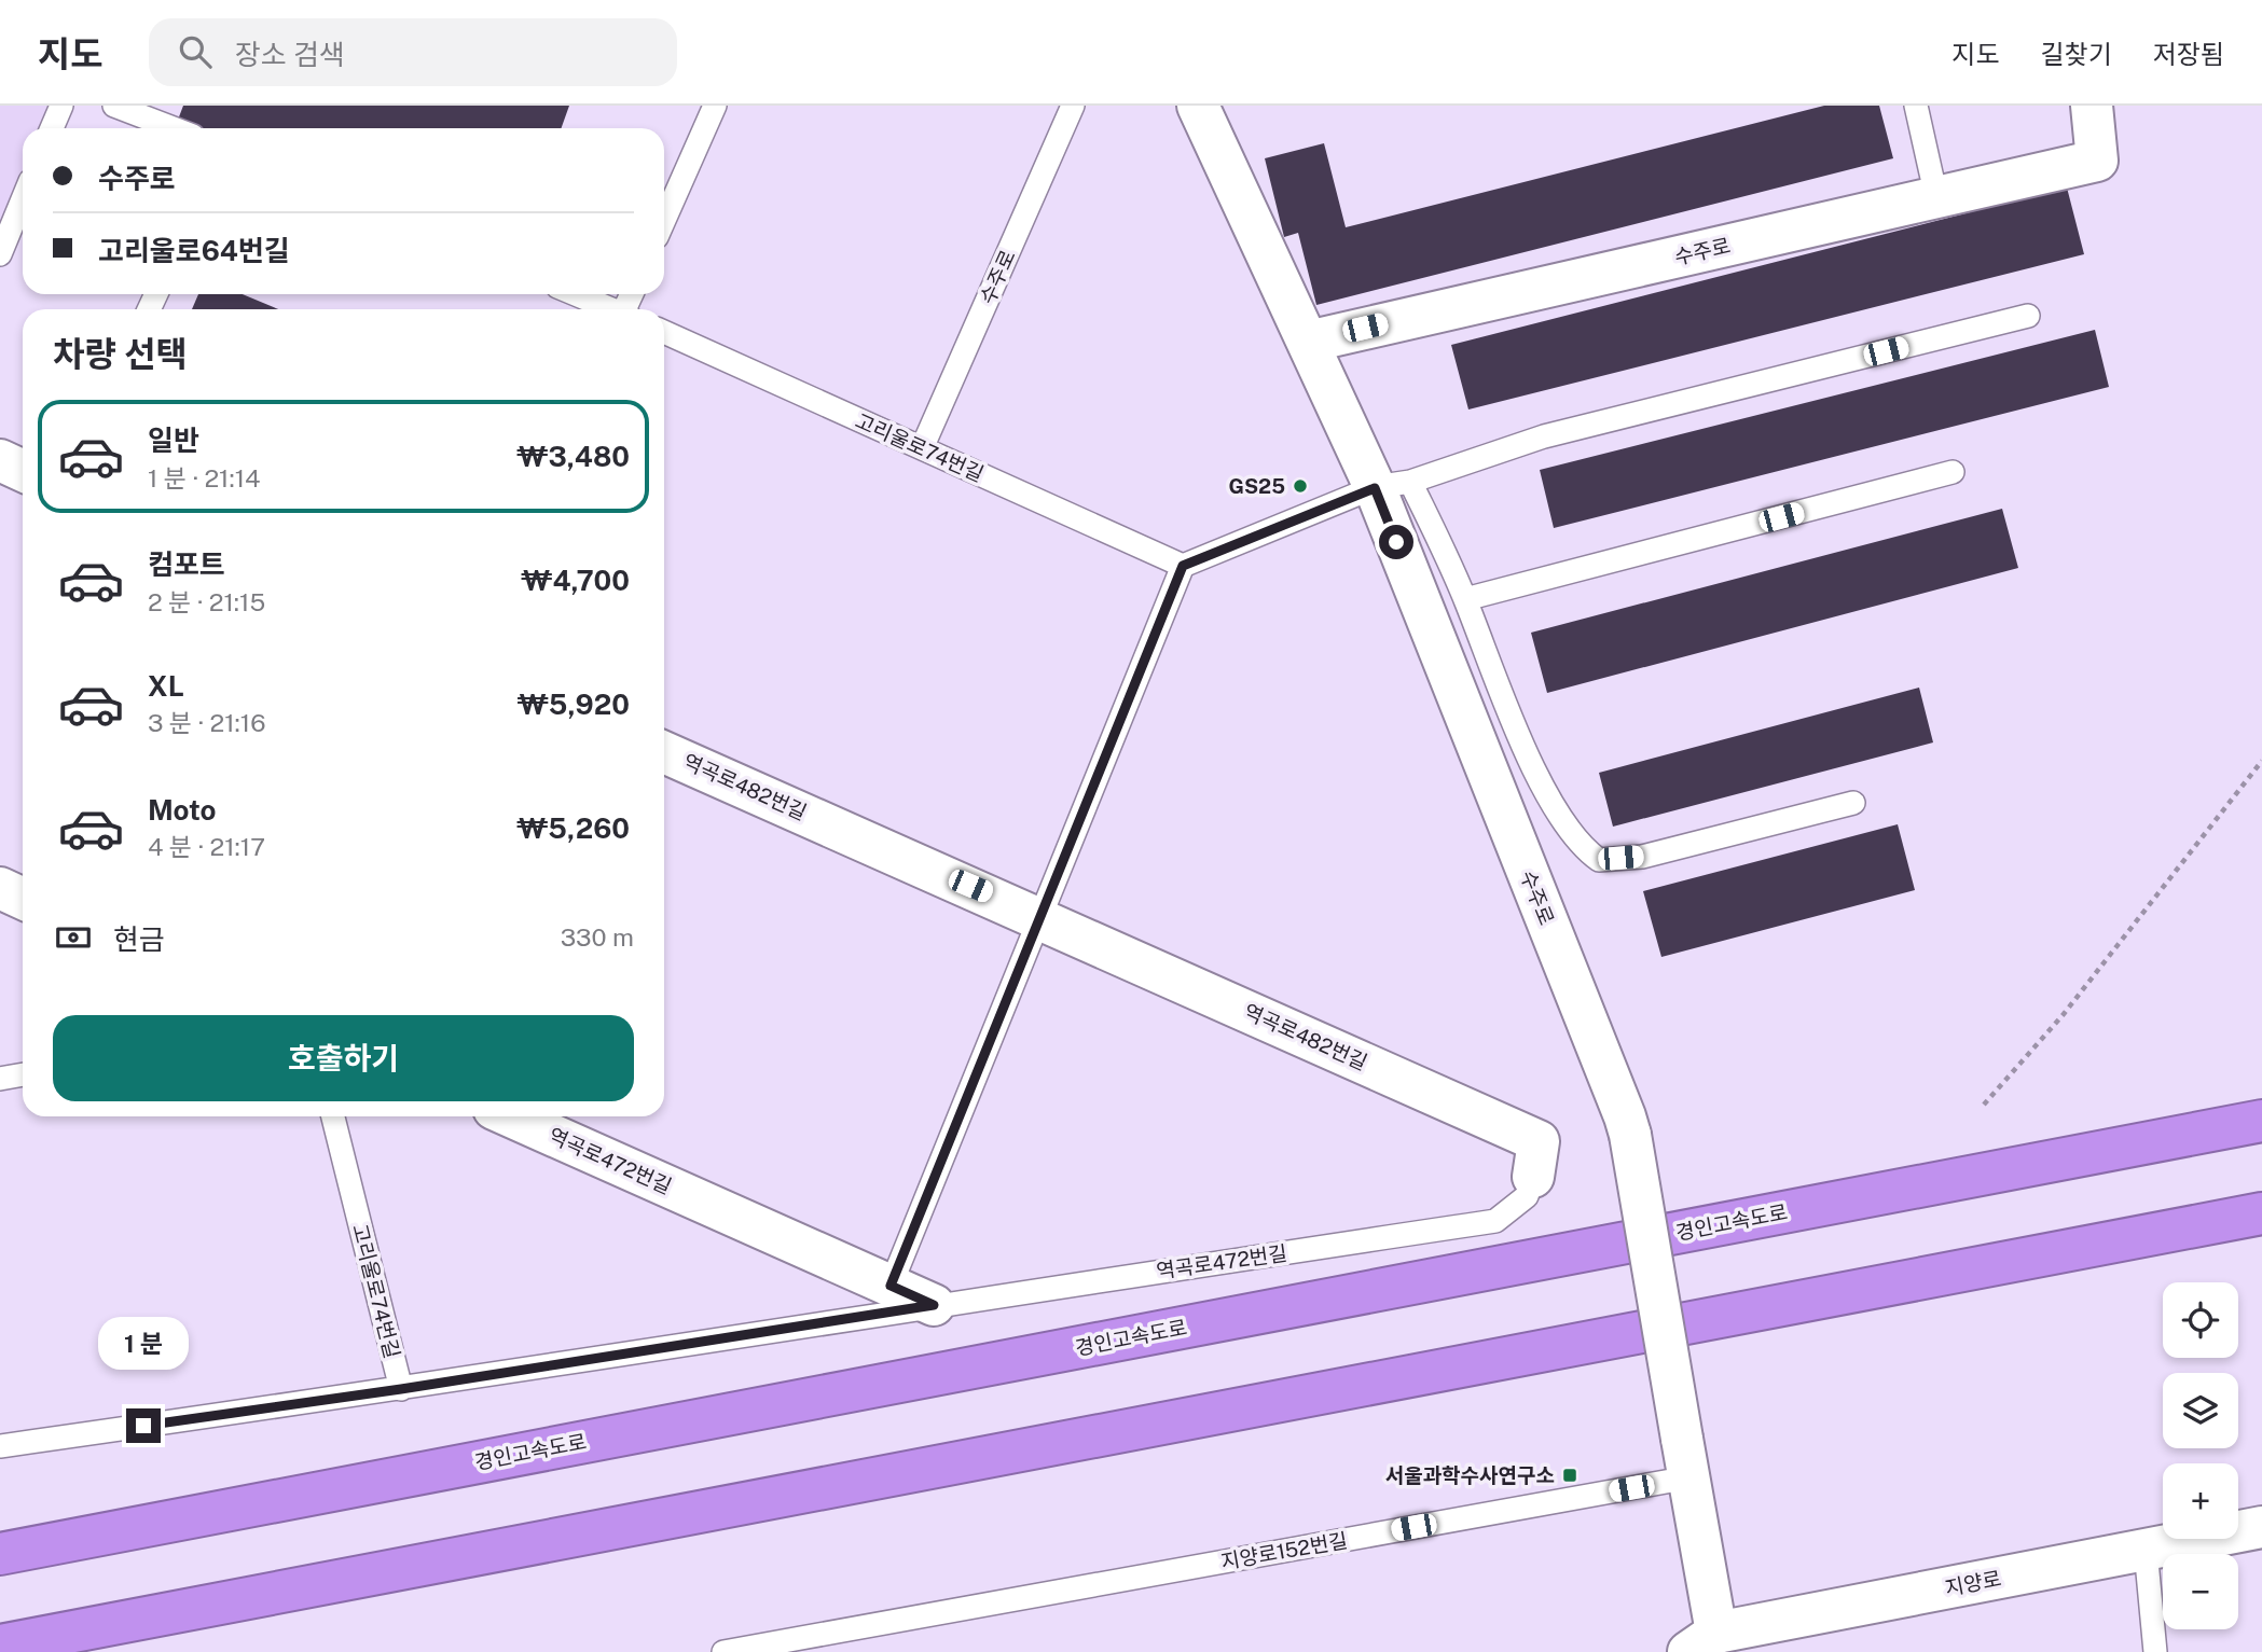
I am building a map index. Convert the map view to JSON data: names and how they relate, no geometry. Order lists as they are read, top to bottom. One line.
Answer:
{"streets":{"highway":["경인고속도로"],"street":["수주로","역곡로482번길","역곡로472번길","지양로"],"lane":["고리울로74번길","지양로152번길"]},"crossings":[["수주로","고리울로74번길"],["수주로","지양로152번길"],["역곡로482번길","역곡로472번길"]],"places":{"other":["GS25"],"transit":["서울과학수사연구소"]},"page":{"header":"지도","search":"장소 검색","nav":["지도","길찾기","저장됨"],"banner":["수주로","고리울로64번길"],"heading":"차량 선택","list":[{"name":"일반","note":"1 분 · 21:14","value":"₩3,480"},{"name":"컴포트","note":"2 분 · 21:15","value":"₩4,700"},{"name":"XL","note":"3 분 · 21:16","value":"₩5,920"},{"name":"Moto","note":"4 분 · 21:17","value":"₩5,260"}],"pay":["현금","330 m"],"buttons":"호출하기","map_buttons":["+","−"],"bubble":"1 분"}}
